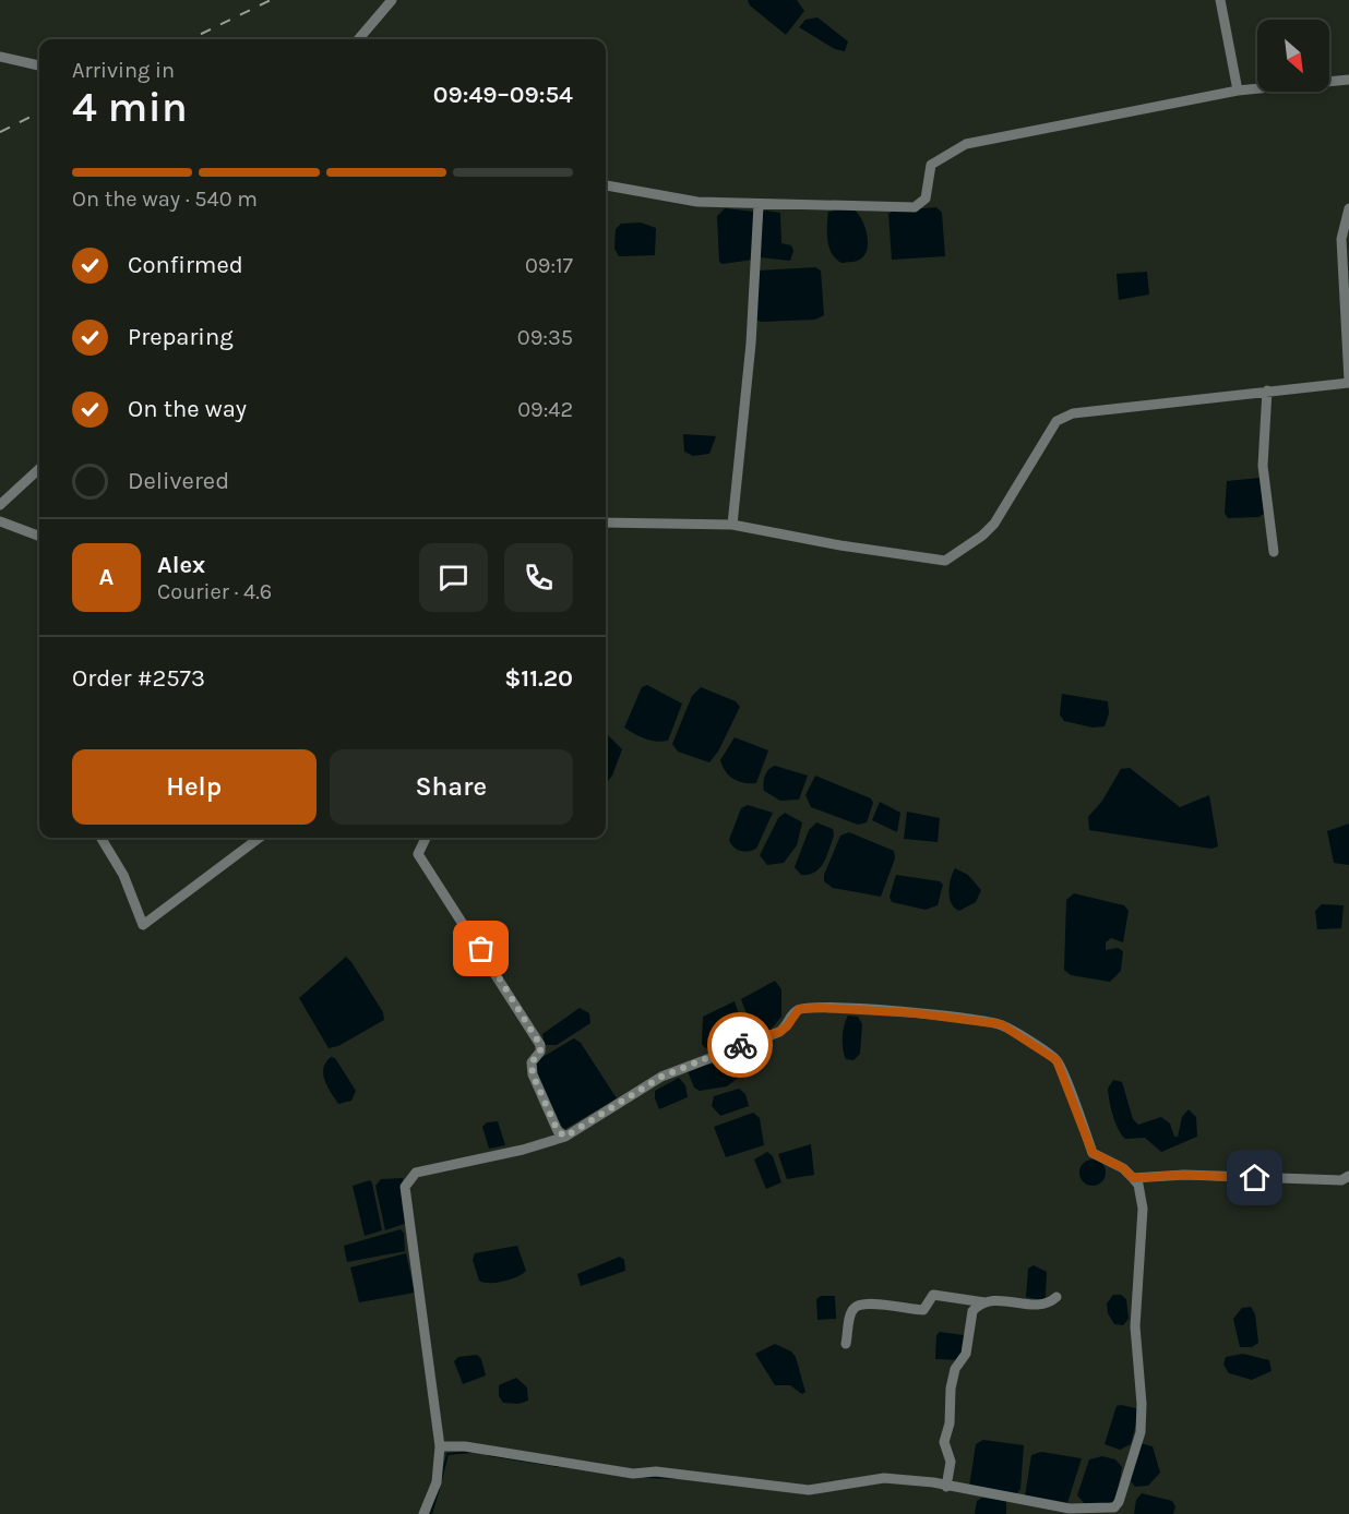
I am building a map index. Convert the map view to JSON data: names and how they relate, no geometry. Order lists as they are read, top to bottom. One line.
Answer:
{"north":"bottom right","page":{"heading":["4 min","Arriving in","09:49–09:54"],"panel":["Alex","Courier · 4.6","Order #2573","$11.20"],"bar":"On the way · 540 m","list":[["Confirmed","09:17"],["Preparing","09:35"],["On the way","09:42"],"Delivered"],"round":"A","buttons":["Help","Share"]}}
